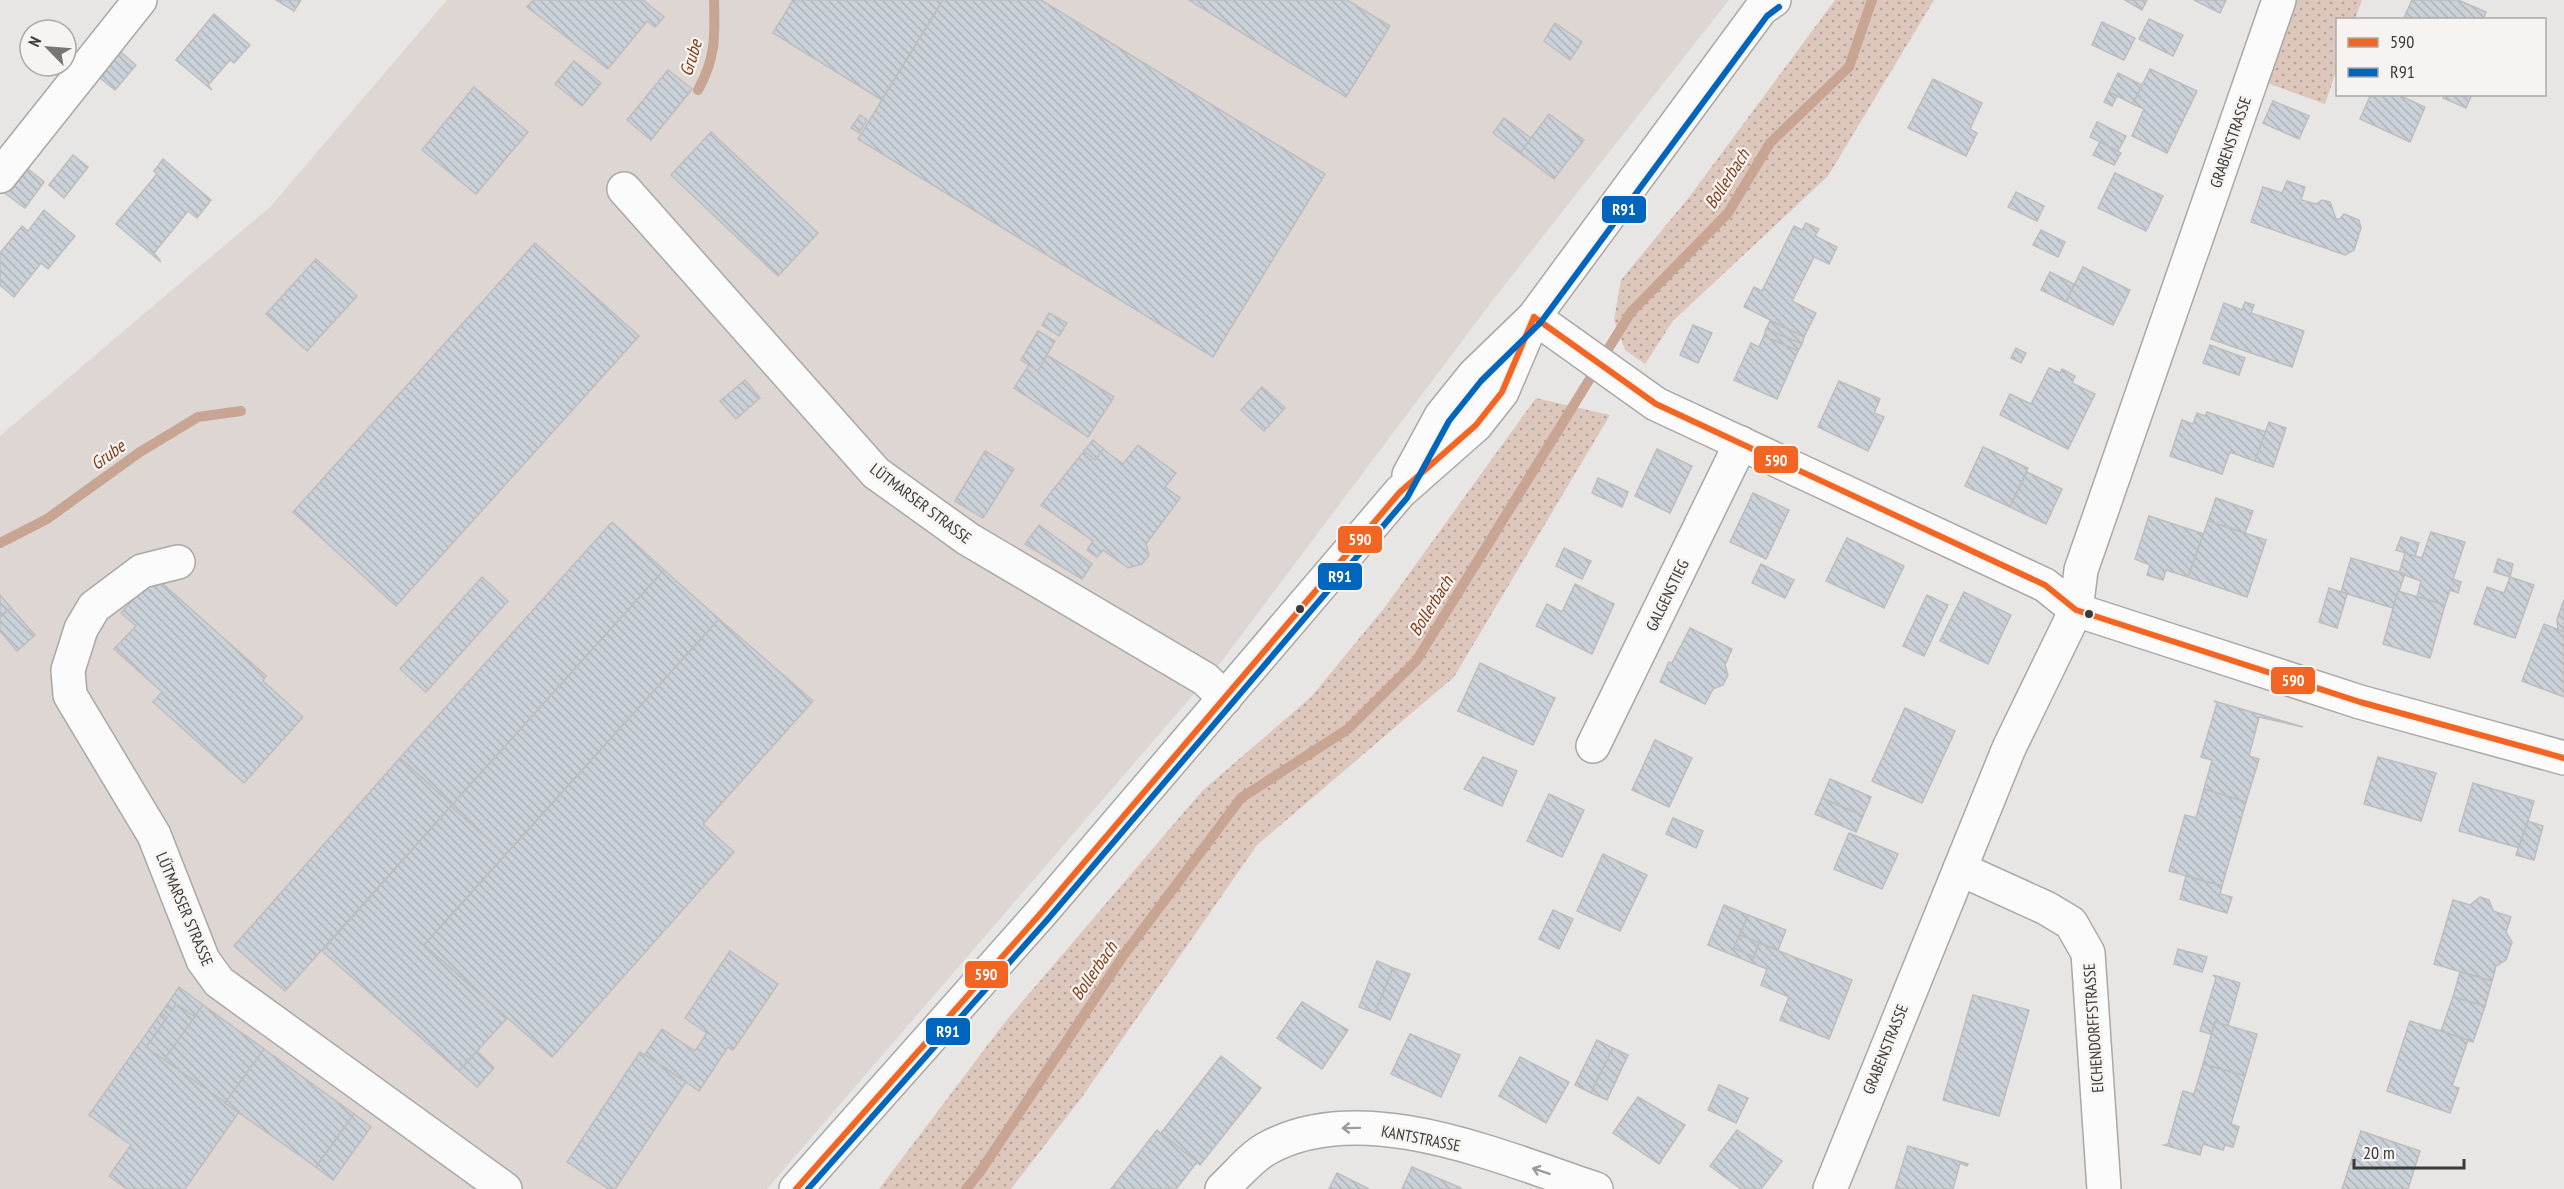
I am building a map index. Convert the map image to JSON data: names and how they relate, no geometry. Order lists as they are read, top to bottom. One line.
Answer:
{"streets":{"street":["GRABENSTRASSE","LÜTMARSER STRASSE","GALGENSTIEG","EICHENDORFFSTRASSE","KANTSTRASSE"]},"crossings":[["GRABENSTRASSE","EICHENDORFFSTRASSE"]],"one_way":["KANTSTRASSE"],"water":["Grube","Bollerbach"],"lines":["transit line R91","transit line 590"],"legend":["590","R91"],"scale_bar":"20 m","north":"top left"}
